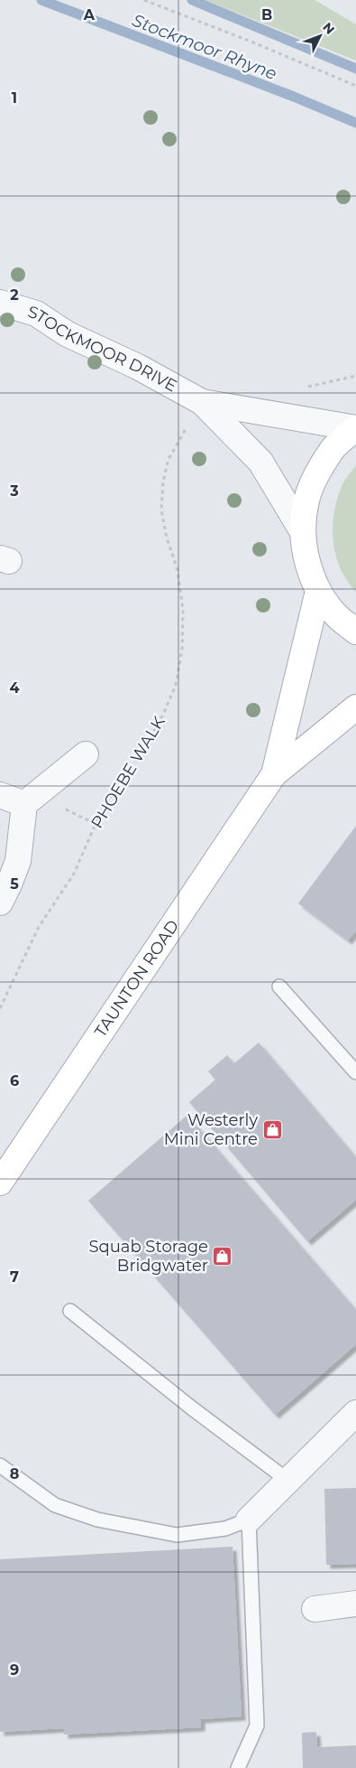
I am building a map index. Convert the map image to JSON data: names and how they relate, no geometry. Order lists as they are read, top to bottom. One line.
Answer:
{"streets":{"main road":["TAUNTON ROAD"],"street":["STOCKMOOR DRIVE"],"path":["PHOEBE WALK"]},"water":["Stockmoor Rhyne"],"places":{"shop":["Westerly Mini Centre","Squab Storage Bridgwater"]},"north":"top right","grid":{"columns":["A","B"],"rows":["1","2","3","4","5","6","7","8","9"]}}
